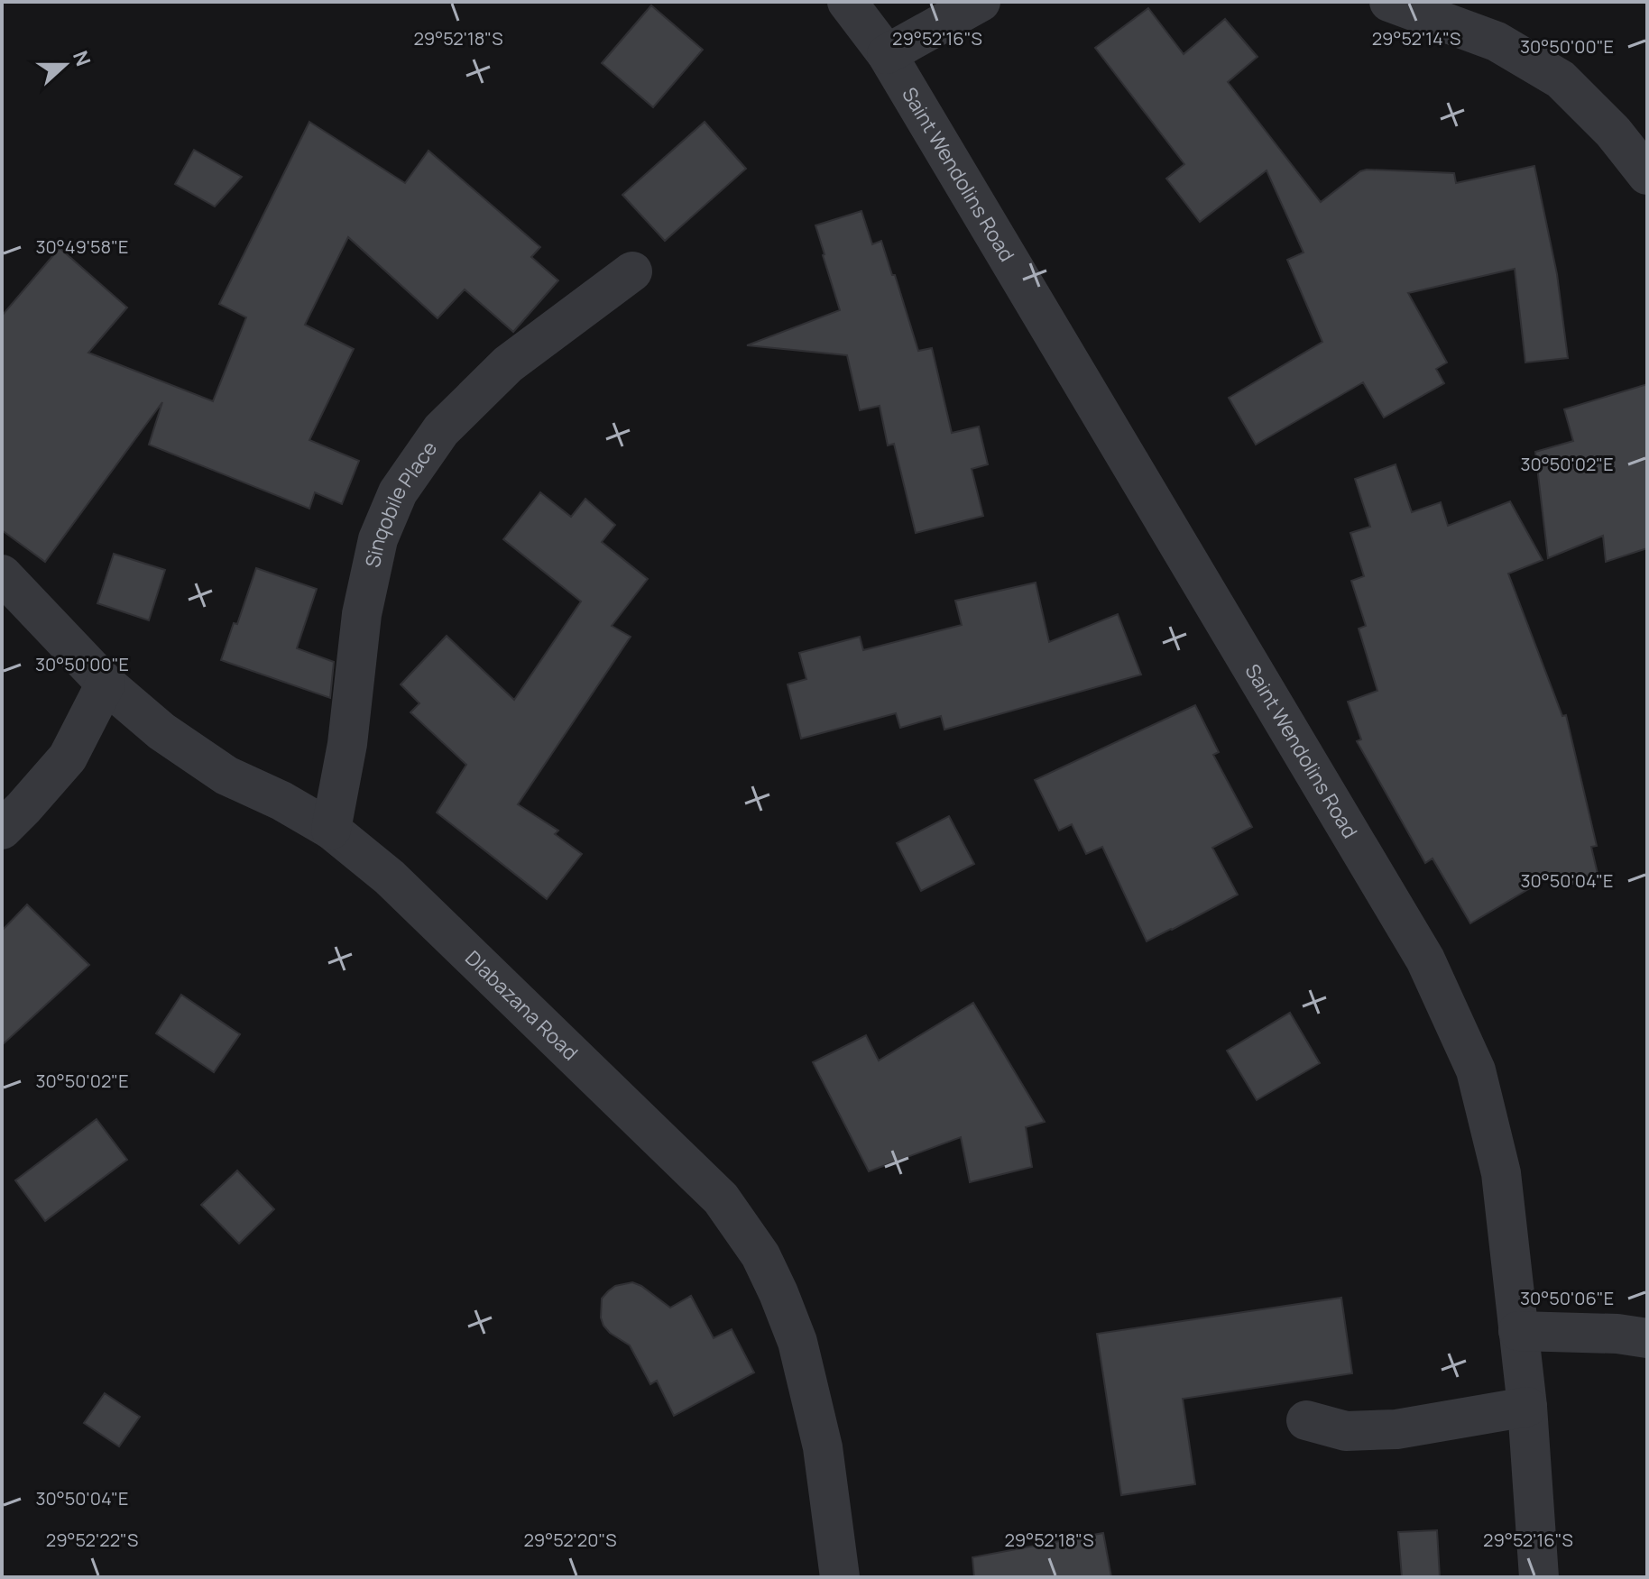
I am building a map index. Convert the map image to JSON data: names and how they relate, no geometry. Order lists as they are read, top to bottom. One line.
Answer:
{"streets":{"street":["Saint Wendolins Road","Sinqobile Place","Dlabazana Road"]},"crossings":[["Sinqobile Place","Dlabazana Road"]],"north":"right","coordinates":["29°52'14\"S","29°52'18\"S","29°52'16\"S","30°50'00\"E","30°49'58\"E","30°50'02\"E","30°50'04\"E","30°50'06\"E","29°52'22\"S","29°52'20\"S"]}
